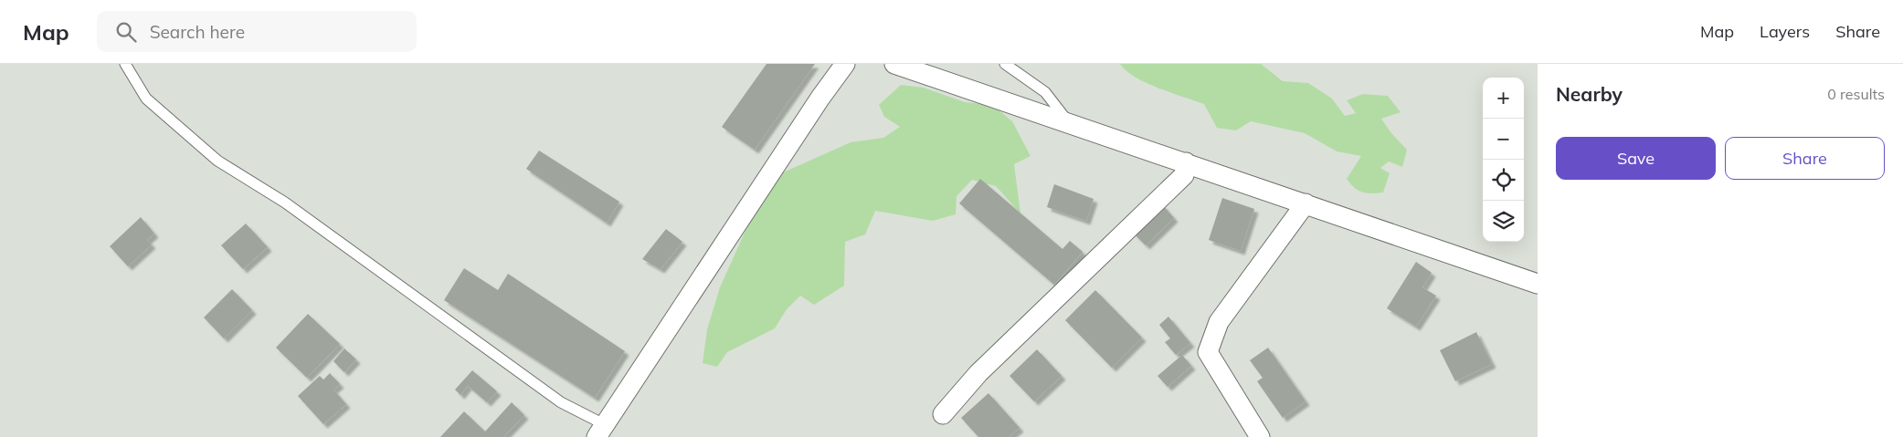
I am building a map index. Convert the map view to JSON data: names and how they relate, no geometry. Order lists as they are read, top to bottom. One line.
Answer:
{"page":{"header":"Map","search":"Search here","nav":["Map","Layers","Share"],"heading":["Nearby","0 results"],"map_buttons":["+","−"],"buttons":["Save","Share"]}}
